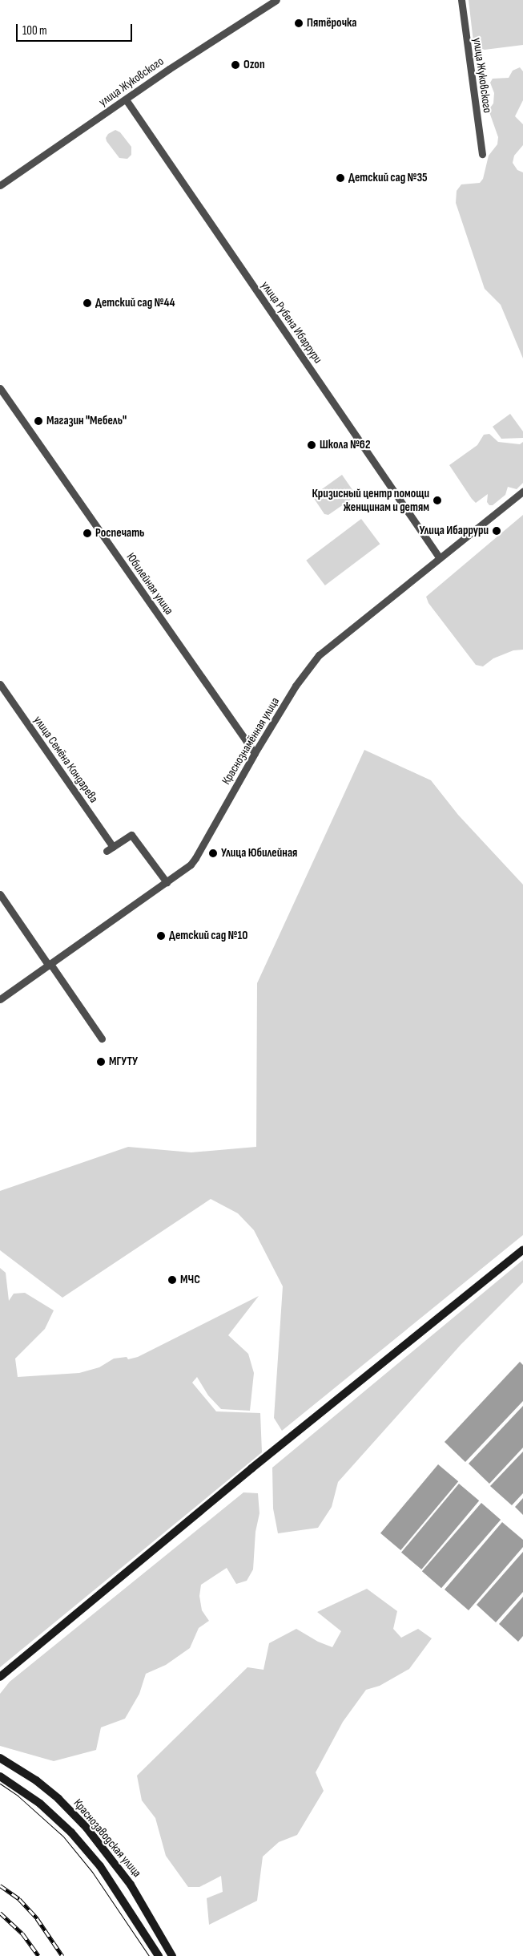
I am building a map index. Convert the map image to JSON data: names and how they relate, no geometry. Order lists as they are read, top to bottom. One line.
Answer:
{"streets":{"main road":["Краснозаводская улица"],"street":["улица Жуковского","улица Рубена Ибаррури","Юбилейная улица","Краснознамённая улица","улица Семёна Кондарева"]},"crossings":[["улица Жуковского","улица Рубена Ибаррури"],["улица Рубена Ибаррури","Краснознамённая улица"],["Юбилейная улица","Краснознамённая улица"],["Краснознамённая улица","улица Семёна Кондарева"]],"places":["Пятёрочка","Ozon","Детский сад №35","Детский сад №44","Магазин \"Мебель\"","Школа №62","Кризисный центр помощи женщинам и детям","Улица Ибаррури","Роспечать","Улица Юбилейная","Детский сад №10","МГУТУ","МЧС"],"scale_bar":"100 m"}
